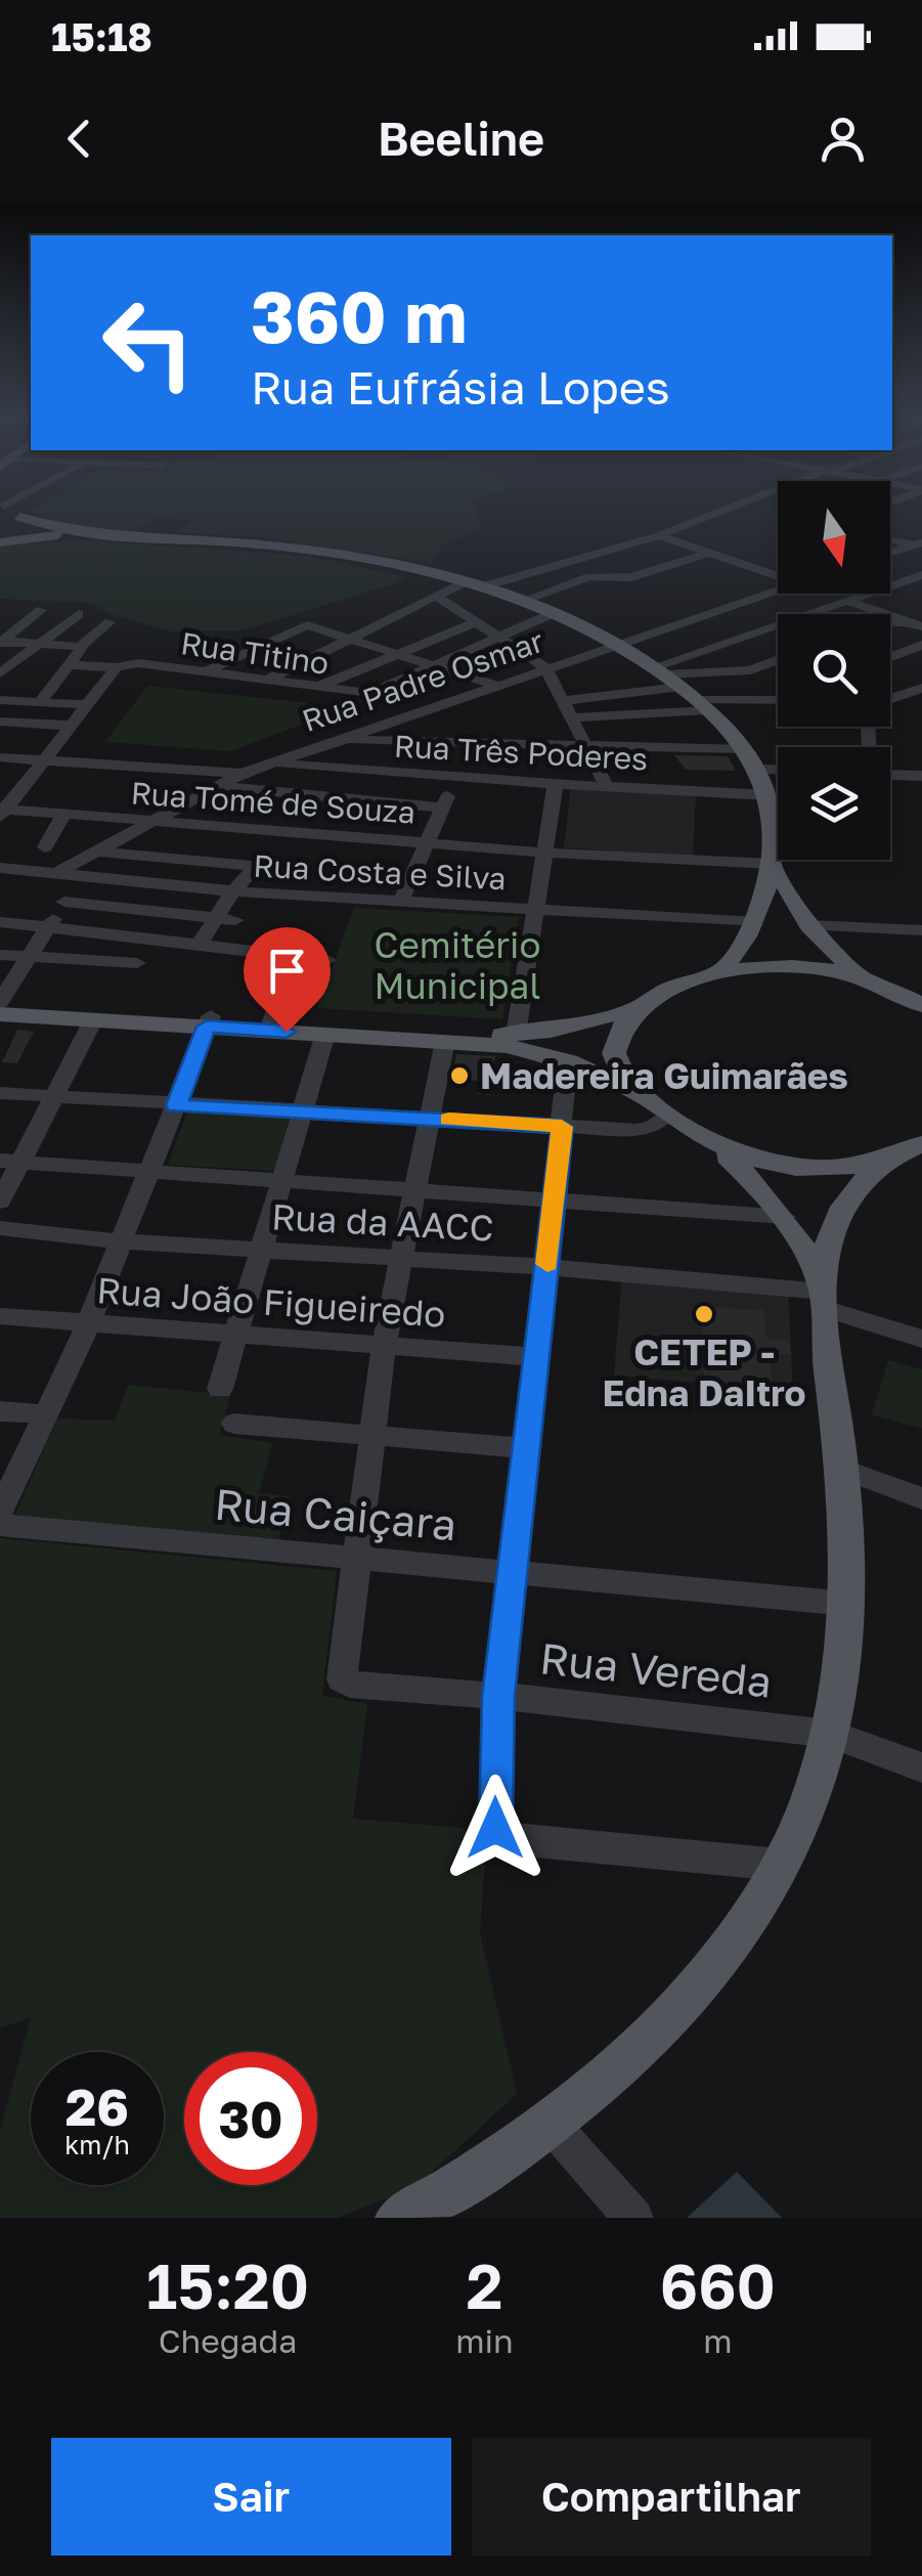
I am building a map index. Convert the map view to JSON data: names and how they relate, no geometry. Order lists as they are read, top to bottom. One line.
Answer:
{"streets":{"street":["Rua Titino","Rua Padre Osmar","Rua Três Poderes","Rua Tomé de Souza","Rua Costa e Silva","Rua da AACC","Rua João Figueiredo","Rua Caiçara","Rua Vereda"]},"crossings":[["Rua Padre Osmar","Rua Três Poderes"],["Rua Padre Osmar","Rua Tomé de Souza"],["Rua Padre Osmar","Rua Costa e Silva"],["Rua Caiçara","Rua Vereda"]],"parks":["Cemitério Municipal"],"places":["Madereira Guimarães","CETEP - Edna DaItro"],"north":"bottom","page":{"status":"15:18","header":"Beeline","turn":["360 m","Rua Eufrásia Lopes"],"speed":"26 km/h","limit":"30","eta":["15:20","Chegada","2","min","660","m"],"buttons":["Sair","Compartilhar"]}}
